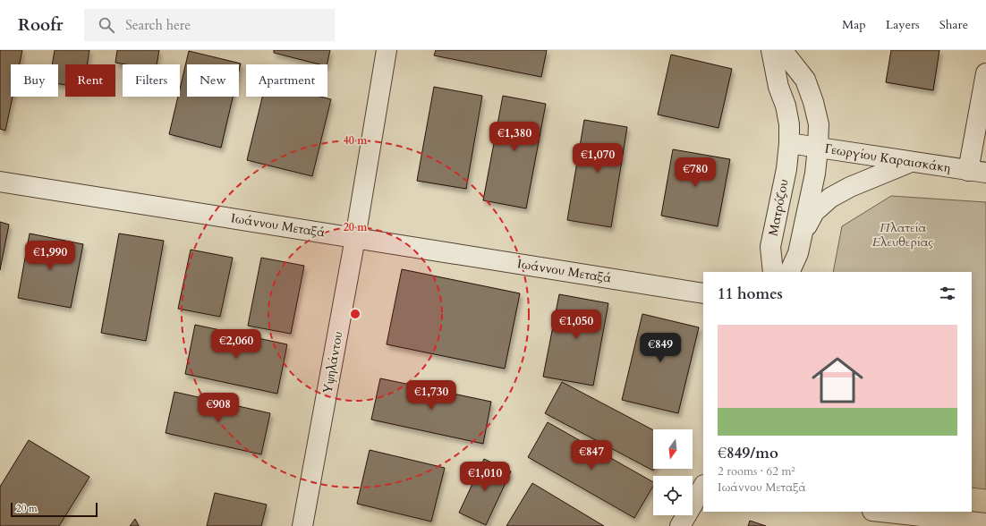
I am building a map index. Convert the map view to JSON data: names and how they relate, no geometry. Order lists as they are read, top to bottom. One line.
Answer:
{"streets":{"street":["Γεωργίου Καραισκάκη","Ματρόζου","Ιωάννου Μεταξά","Υψηλάντου"]},"crossings":[["Γεωργίου Καραισκάκη","Ματρόζου"],["Ιωάννου Μεταξά","Υψηλάντου"]],"parks":["Πλατεία Ελευθερίας"],"scale_bar":"20 m","north":"bottom","page":{"header":"Roofr","search":"Search here","nav":["Map","Layers","Share"],"chip":["Buy","Rent","Filters","New","Apartment"],"price":["€1,380","€1,070","€780","€1,990","€1,050","€2,060","€849","€1,730","€908","€847","€1,010"],"heading":"11 homes","list":[{"name":"€849/mo","note":"2 rooms · 62 m² · Ιωάννου Μεταξά"}],"scale":"20 m"},"rings":["40 m","20 m"]}
